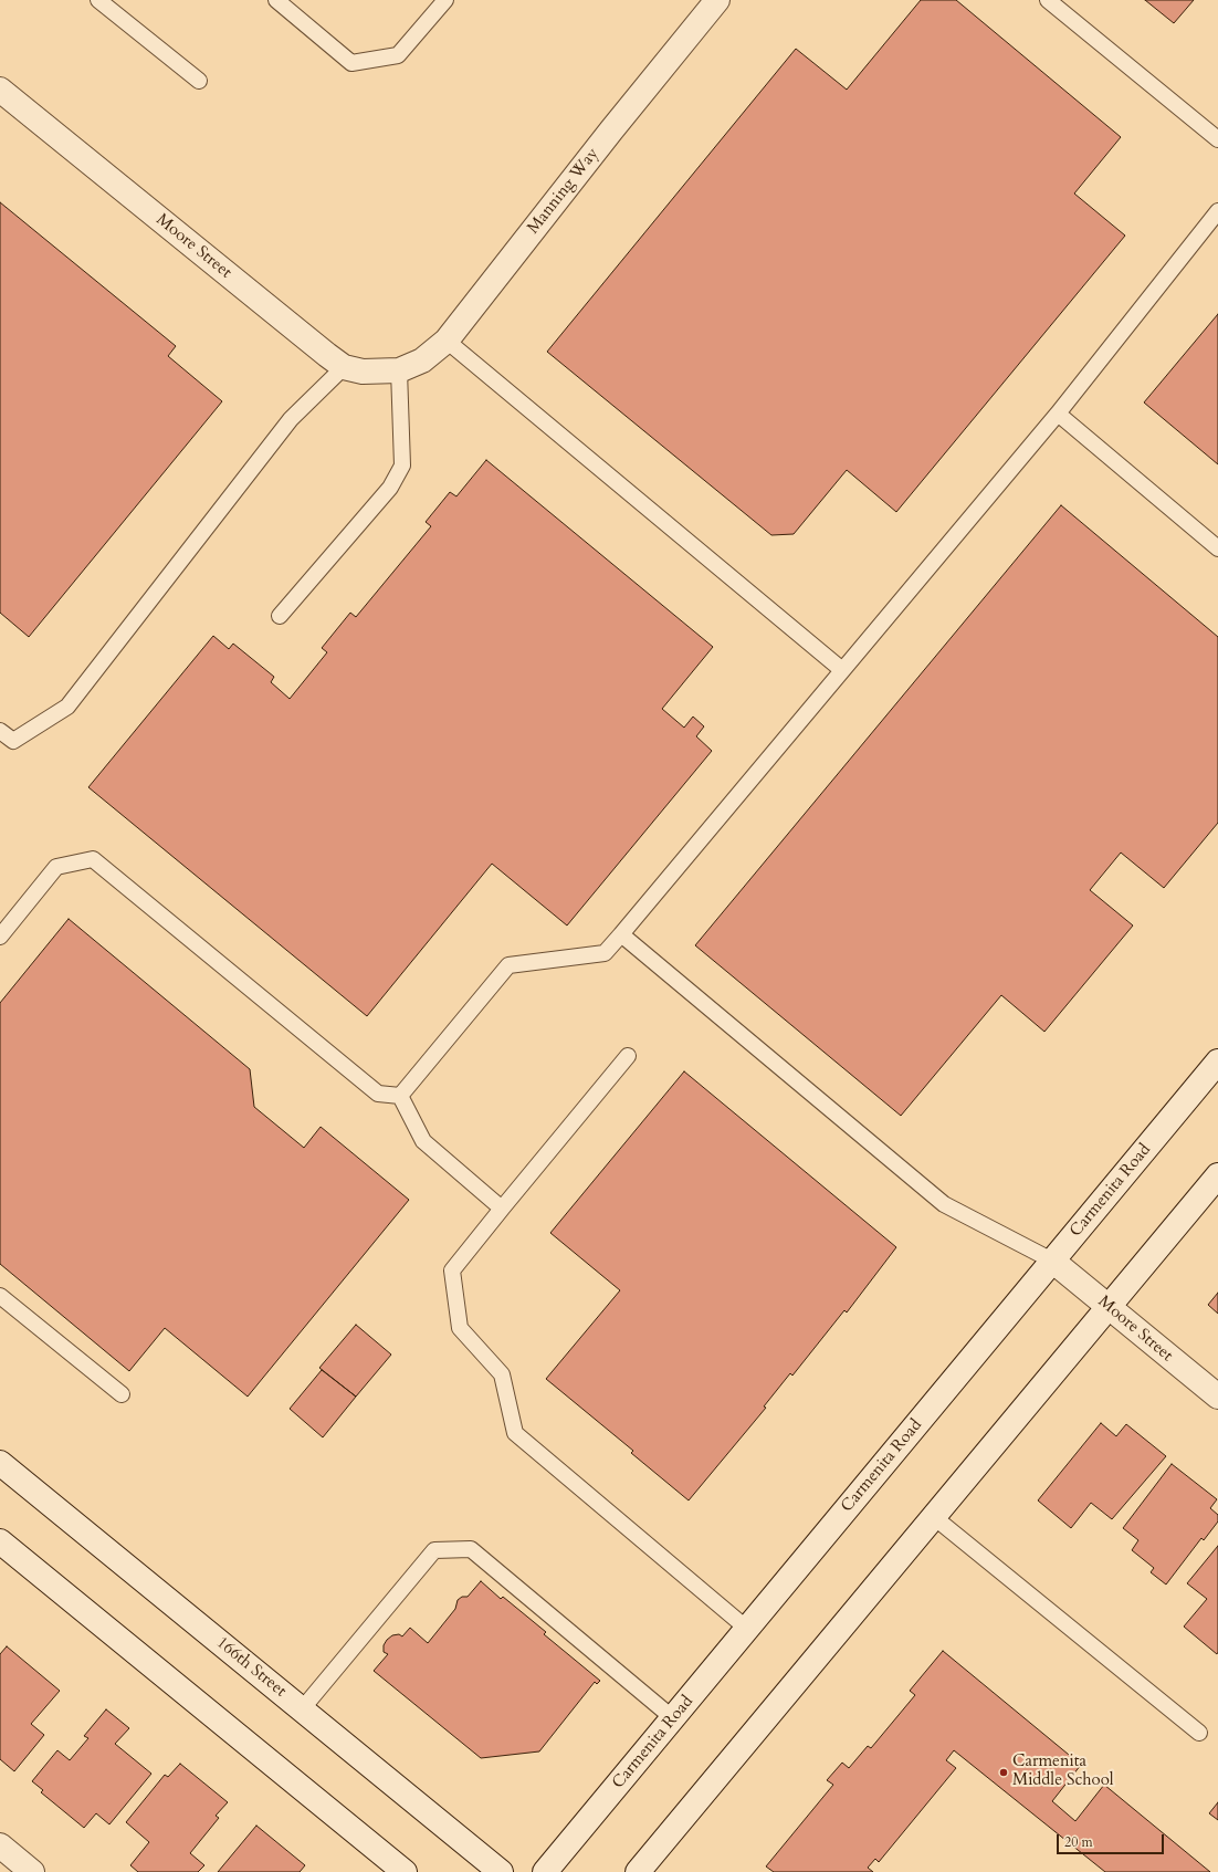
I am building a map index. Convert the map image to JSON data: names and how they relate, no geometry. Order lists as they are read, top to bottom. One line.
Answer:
{"streets":{"street":["Manning Way","Moore Street","Carmenita Road","166th Street"]},"crossings":[["Manning Way","Moore Street"],["Moore Street","Carmenita Road"]],"places":["Carmenita Middle School"],"scale_bar":"20 m"}
